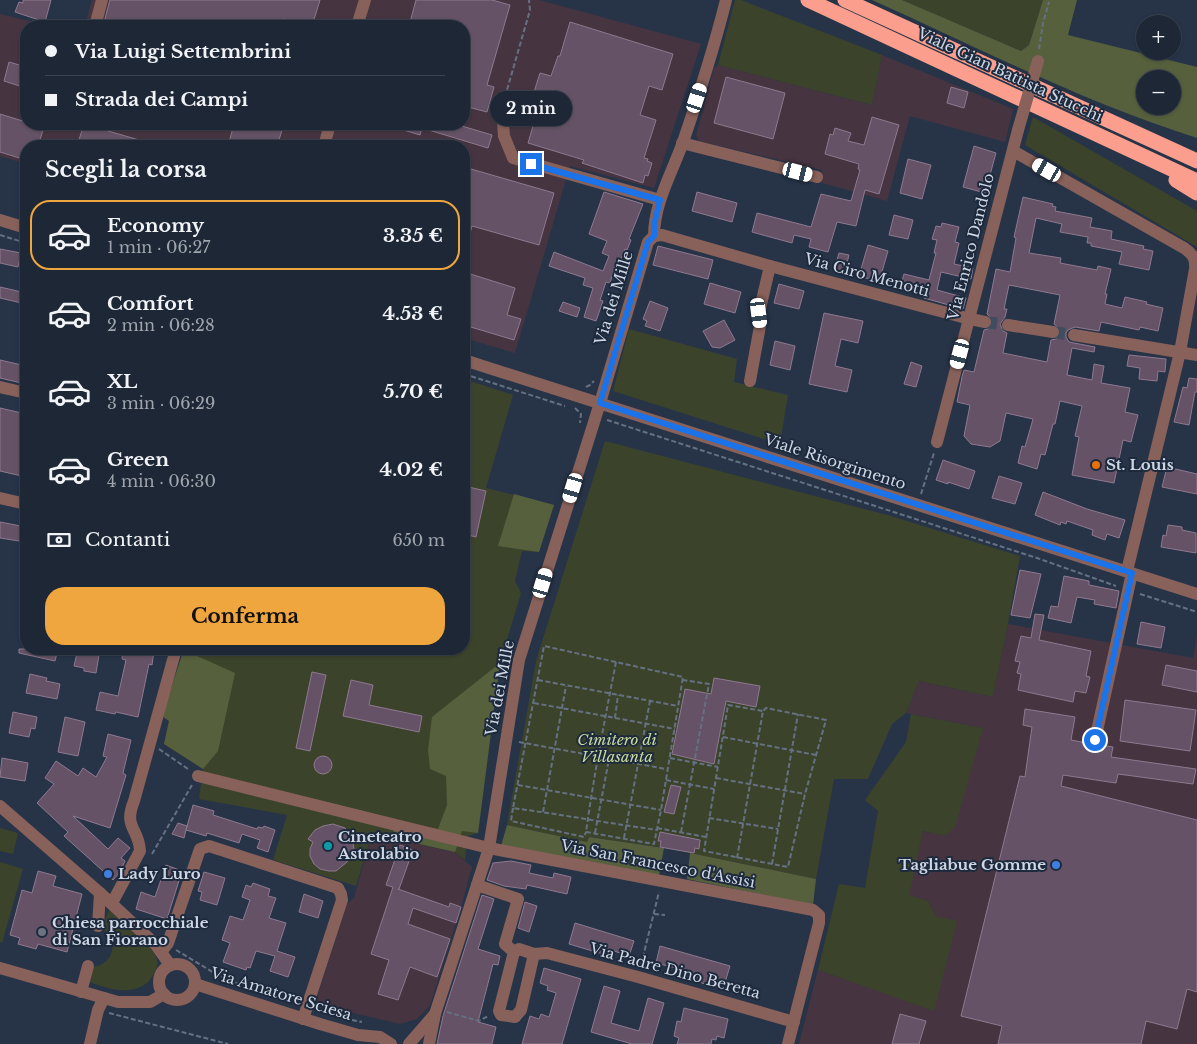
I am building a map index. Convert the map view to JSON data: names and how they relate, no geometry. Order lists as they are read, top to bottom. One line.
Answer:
{"streets":{"highway":["Viale Gian Battista Stucchi"],"street":["Via Enrico Dandolo","Via Ciro Menotti","Via dei Mille","Viale Risorgimento","Via San Francesco d'Assisi","Via Padre Dino Beretta","Via Amatore Sciesa"]},"crossings":[["Via Enrico Dandolo","Via Ciro Menotti"],["Via Ciro Menotti","Via dei Mille"],["Via dei Mille","Viale Risorgimento"],["Via dei Mille","Via San Francesco d'Assisi"],["Via San Francesco d'Assisi","Via Padre Dino Beretta"]],"parks":["Cimitero di Villasanta"],"places":["St. Louis","Cineteatro Astrolabio","Tagliabue Gomme","Lady Luro","Chiesa parrocchiale di San Fiorano"],"page":{"map_buttons":["+","−"],"banner":["Via Luigi Settembrini","Strada dei Campi"],"bubble":"2 min","heading":"Scegli la corsa","list":[{"name":"Economy","note":"1 min · 06:27","value":"3.35 €"},{"name":"Comfort","note":"2 min · 06:28","value":"4.53 €"},{"name":"XL","note":"3 min · 06:29","value":"5.70 €"},{"name":"Green","note":"4 min · 06:30","value":"4.02 €"}],"pay":["Contanti","650 m"],"buttons":"Conferma"}}
